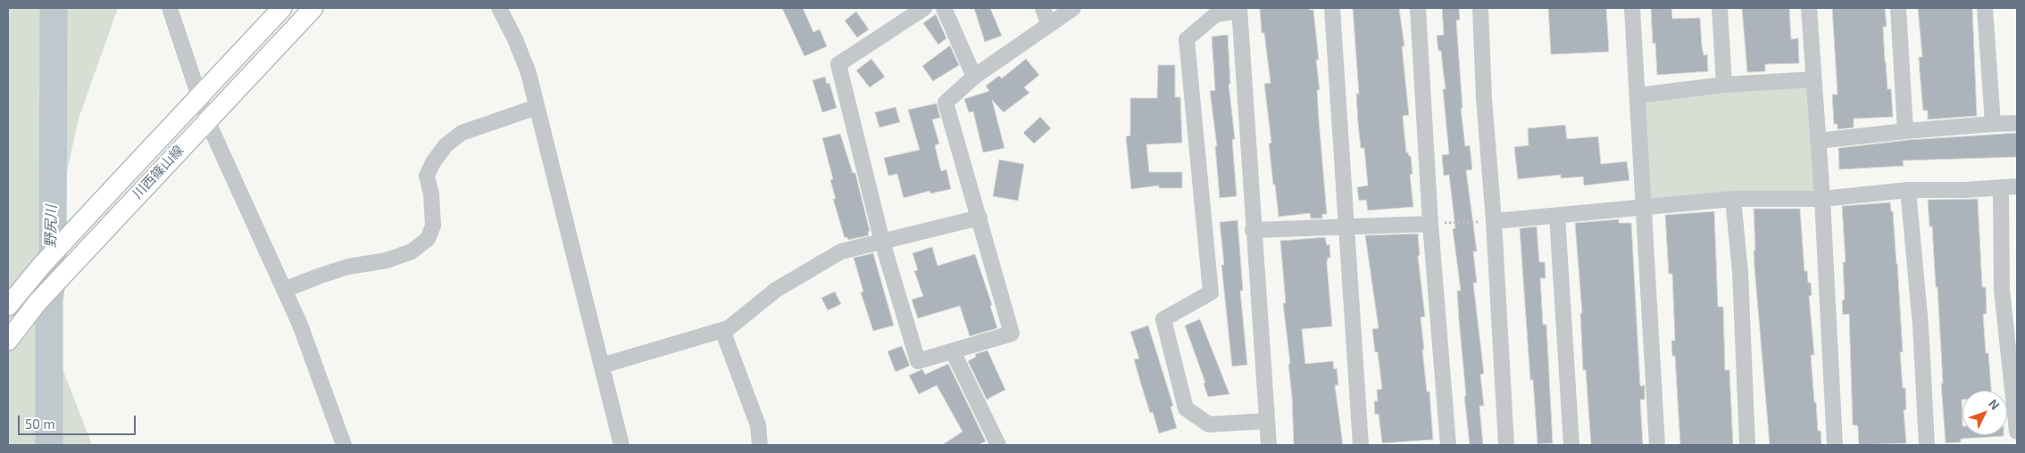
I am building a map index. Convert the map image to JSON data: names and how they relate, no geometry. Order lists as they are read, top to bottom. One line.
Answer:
{"streets":{"main road":["川西篠山線"]},"water":["野尻川"],"scale_bar":"50 m","north":"top right"}
